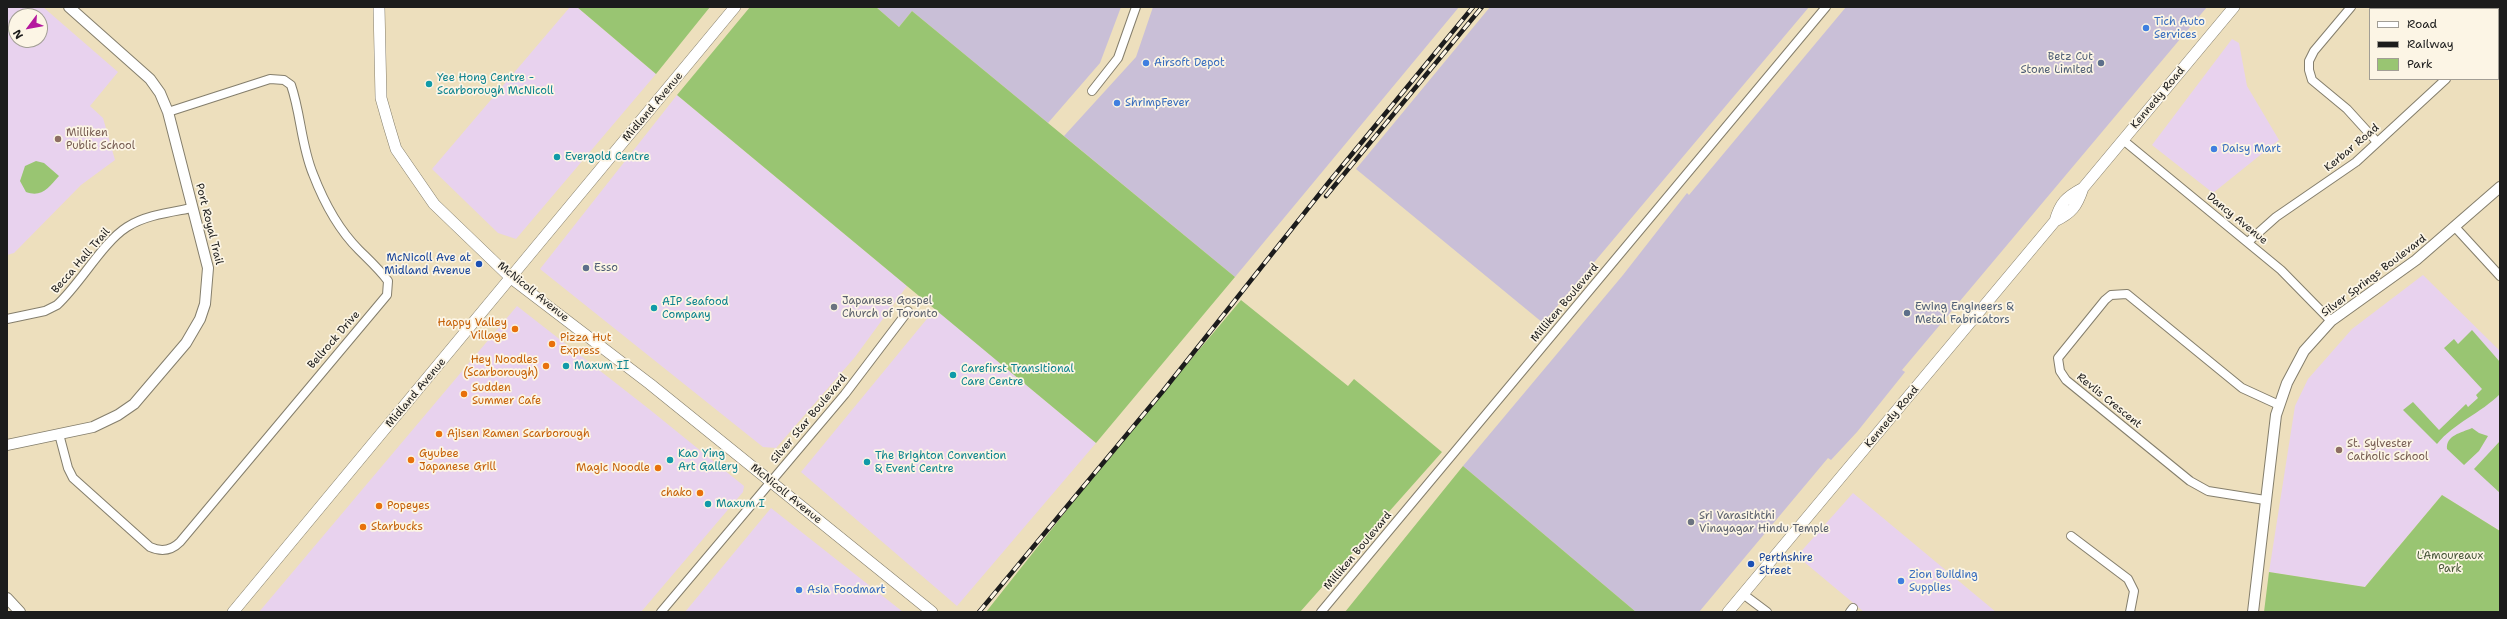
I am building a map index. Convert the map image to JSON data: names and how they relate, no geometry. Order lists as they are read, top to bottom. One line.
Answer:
{"streets":{"main road":["Kennedy Road","Midland Avenue","McNicoll Avenue"],"street":["Kerbar Road","Dancy Avenue","Port Royal Trail","Becca Hall Trail","Silver Springs Boulevard","Milliken Boulevard","Bellrock Drive","Revlis Crescent","Silver Star Boulevard"]},"crossings":[["Kennedy Road","Dancy Avenue"],["Midland Avenue","McNicoll Avenue"],["Kerbar Road","Dancy Avenue"],["Dancy Avenue","Silver Springs Boulevard"],["Port Royal Trail","Becca Hall Trail"],["Port Royal Trail","Bellrock Drive"],["Silver Springs Boulevard","Revlis Crescent"],["McNicoll Avenue","Silver Star Boulevard"]],"parks":["L'Amoureaux Park"],"places":["Tich Auto Services","Airsoft Depot","Betz Cut Stone Limited","Yee Hong Centre - Scarborough McNicoll","ShrimpFever","Milliken Public School","Daisy Mart","Evergold Centre","McNicoll Ave at Midland Avenue","Esso","Japanese Gospel Church of Toronto","AIP Seafood Company","Ewing Engineers & Metal Fabricators","Happy Valley Village","Pizza Hut Express","Hey Noodles (Scarborough)","Maxum II","Carefirst Transitional Care Centre","Sudden Summer Cafe","Ajisen Ramen Scarborough","St. Sylvester Catholic School","Gyubee Japanese Grill","Kao Ying Art Gallery","The Brighton Convention & Event Centre","Magic Noodle","chako","Maxum I","Popeyes","Sri Varasiththi Vinayagar Hindu Temple","Starbucks","Perthshire Street","Zion Building Supplies","Asia Foodmart"],"legend":["Road","Railway","Park"],"north":"bottom left"}
